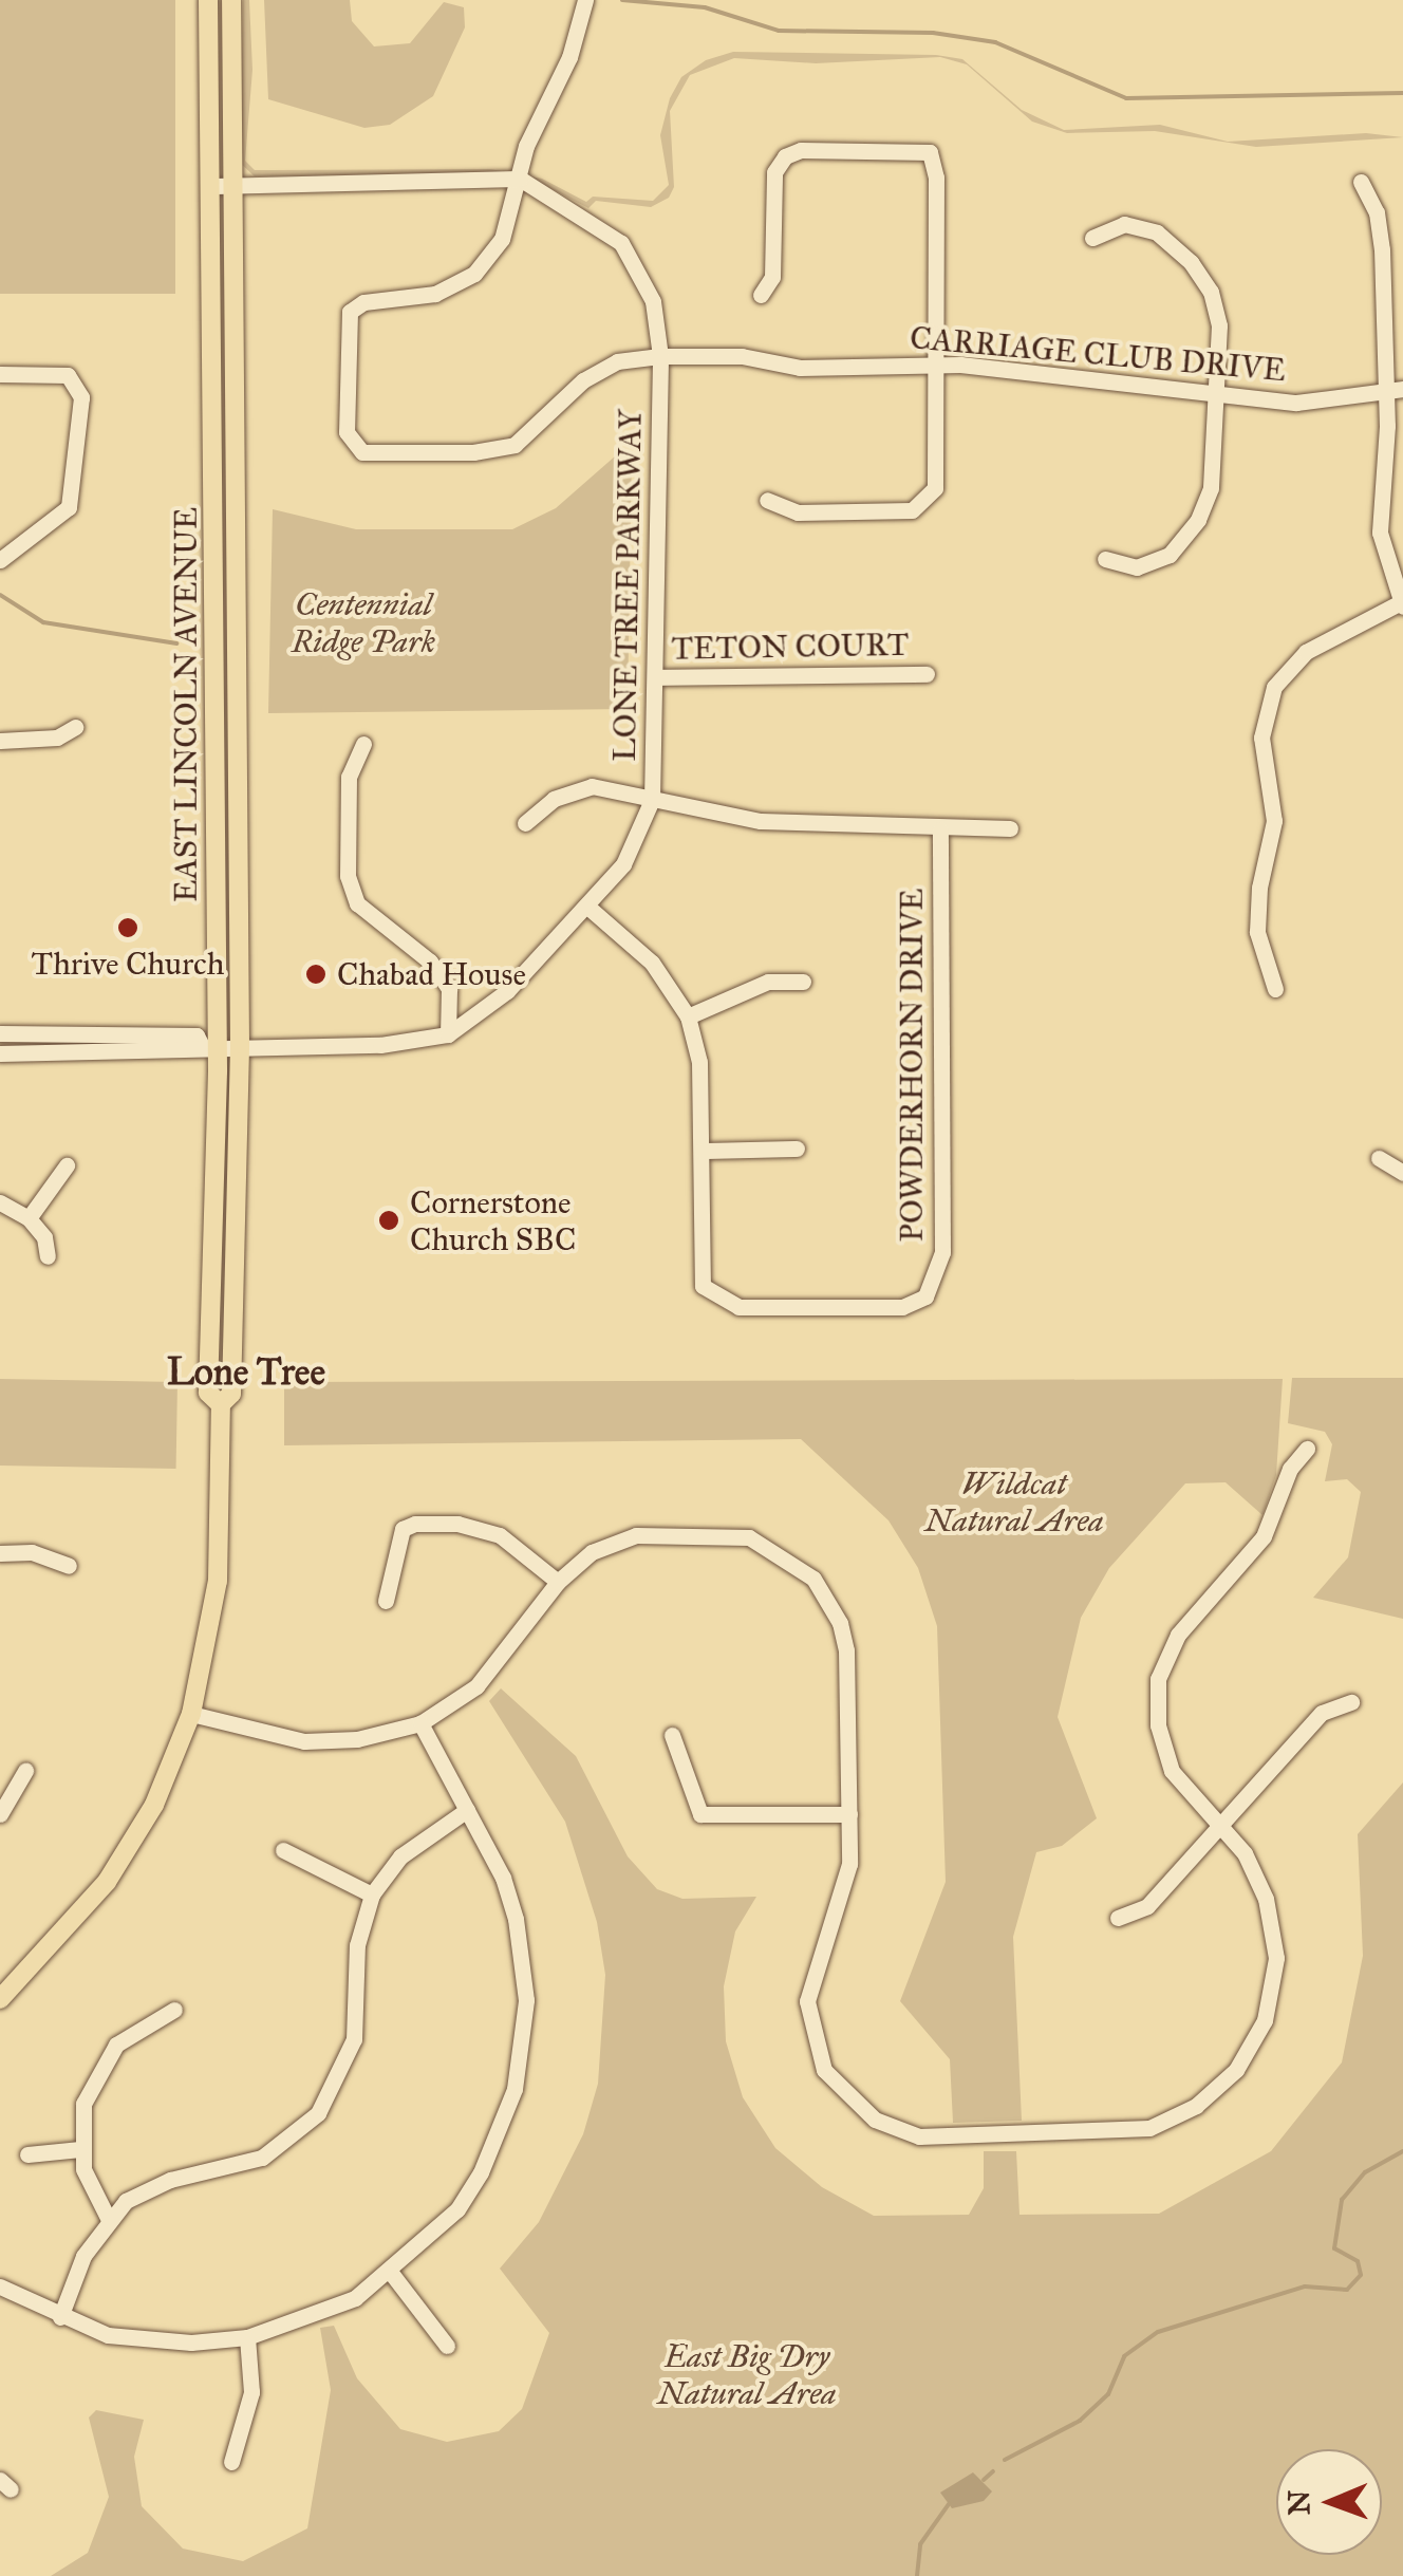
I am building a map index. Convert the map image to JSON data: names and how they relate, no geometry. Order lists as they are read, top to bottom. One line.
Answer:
{"streets":{"main road":["EAST LINCOLN AVENUE"],"street":["CARRIAGE CLUB DRIVE","LONE TREE PARKWAY","TETON COURT","POWDERHORN DRIVE"]},"crossings":[["CARRIAGE CLUB DRIVE","LONE TREE PARKWAY"],["LONE TREE PARKWAY","TETON COURT"],["LONE TREE PARKWAY","EAST LINCOLN AVENUE"]],"districts":["Lone Tree"],"parks":["Centennial Ridge Park","Wildcat Natural Area","East Big Dry Natural Area"],"places":["Thrive Church","Chabad House","Cornerstone Church SBC"],"north":"left"}
